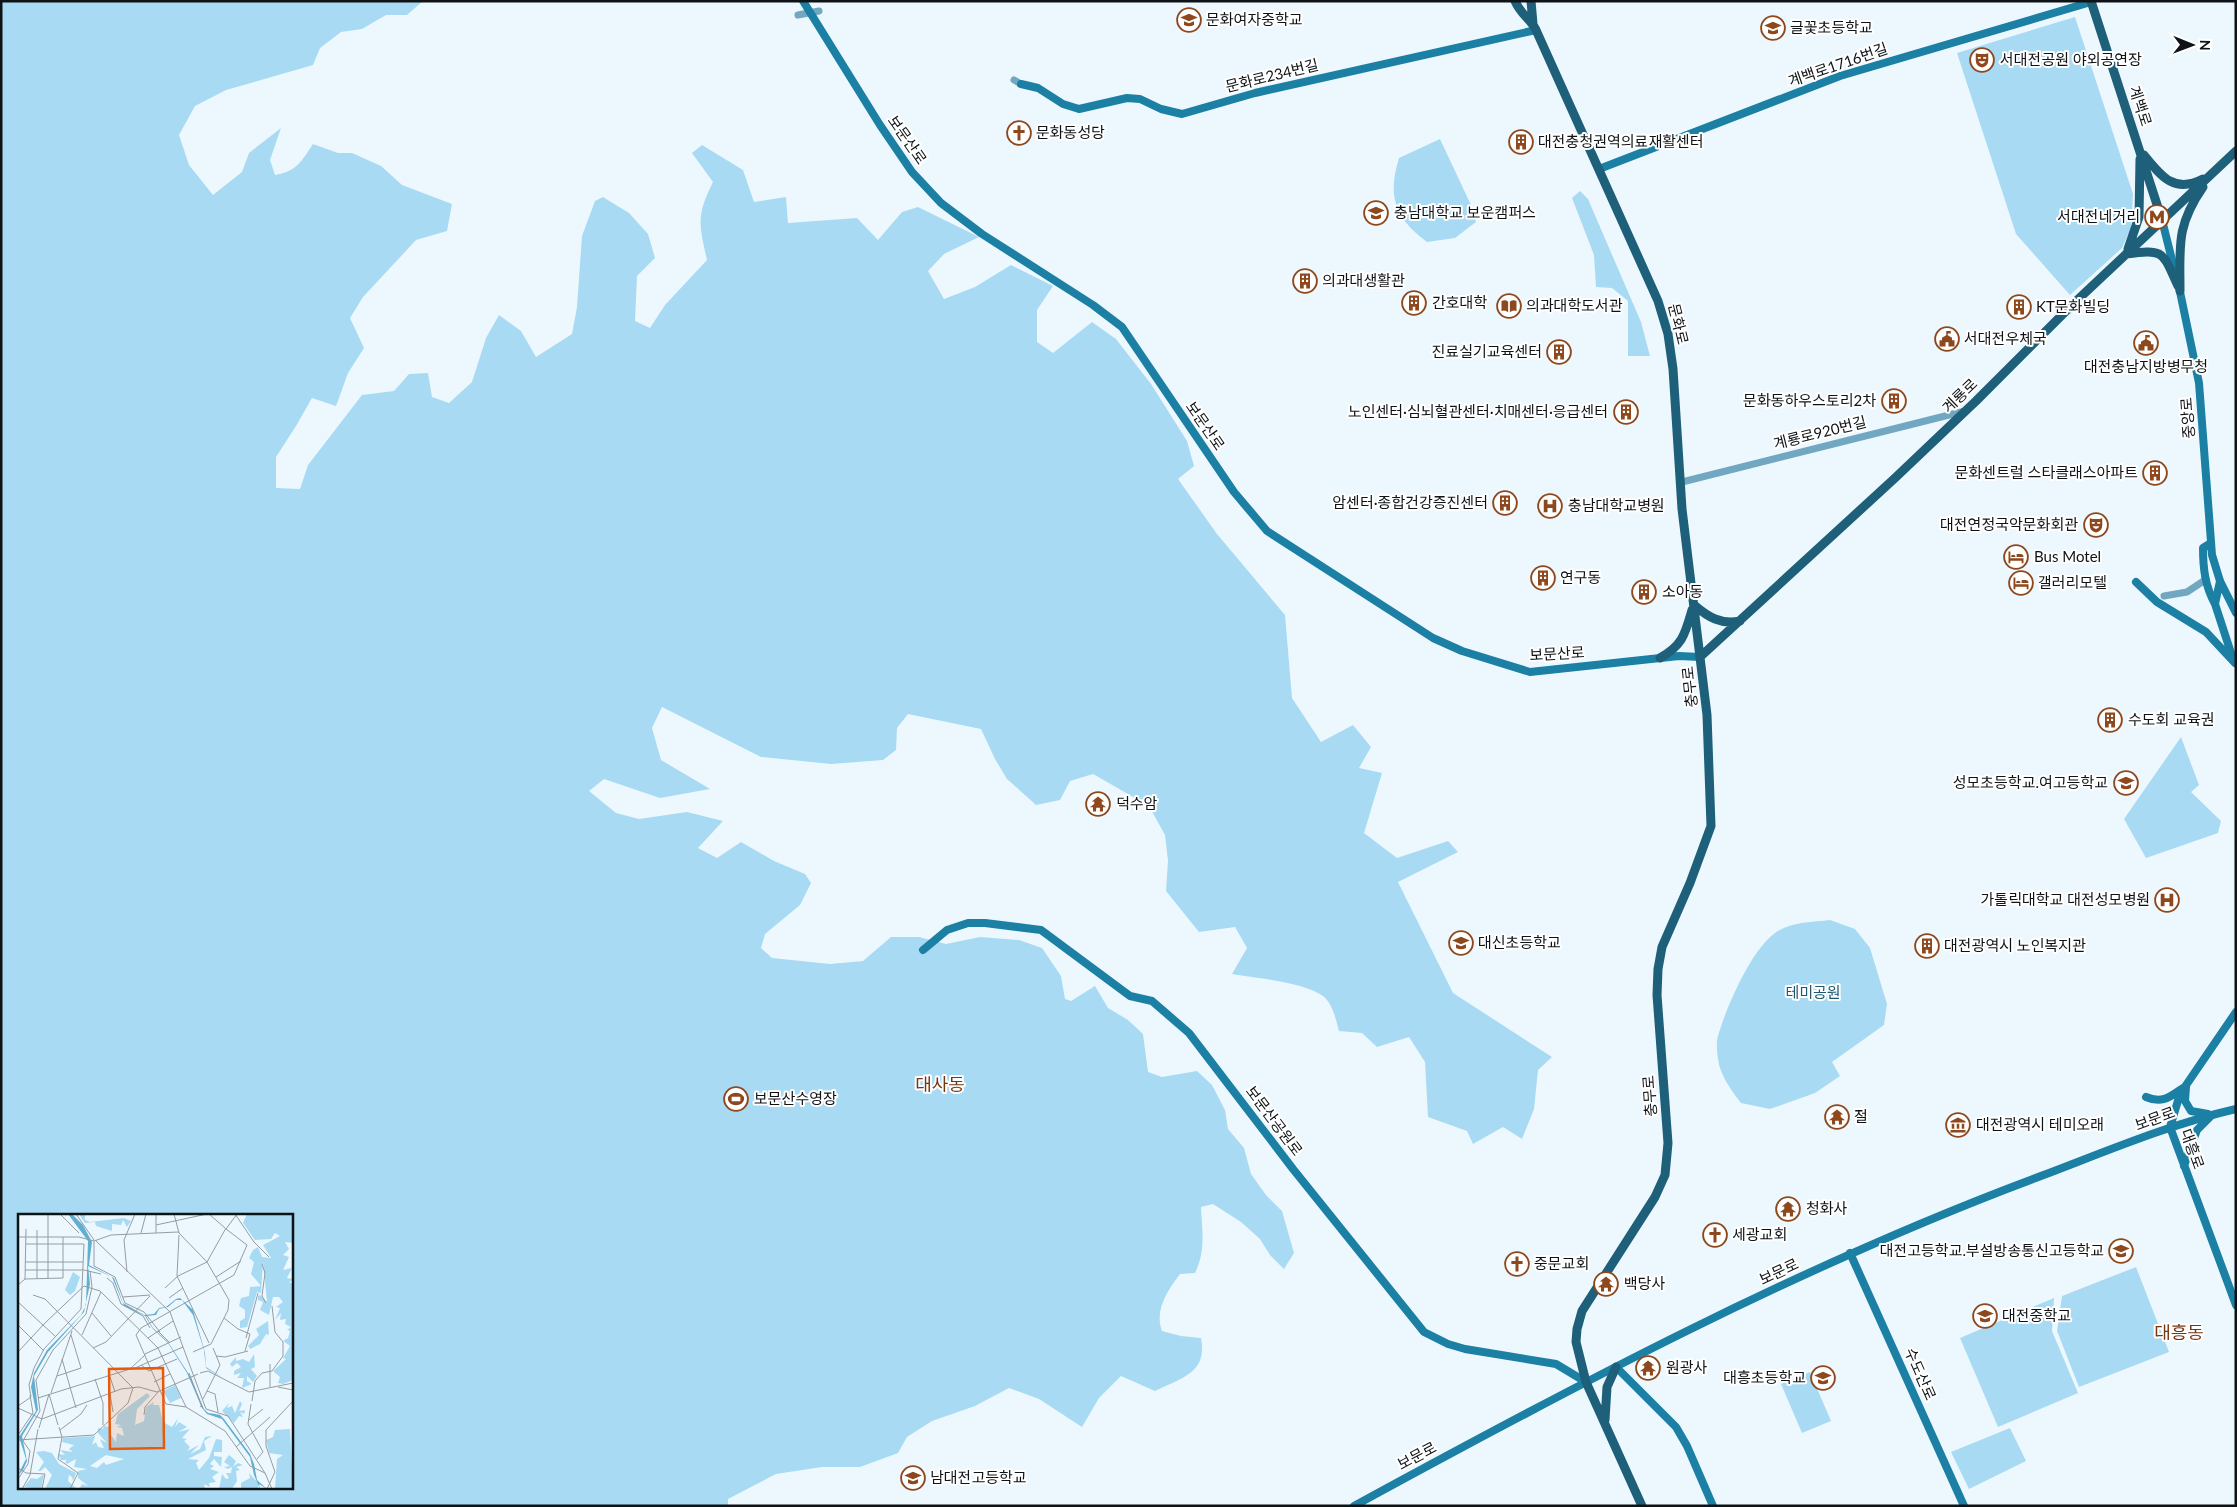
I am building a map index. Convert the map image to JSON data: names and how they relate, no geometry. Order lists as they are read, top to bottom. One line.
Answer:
{"streets":{"main road":["계백로1716번길","문화로234번길","계백로","보문산로","문화로","계룡로","중앙로","충무로","보문로","보문산공원로","대흥로","수도산로"],"street":["계룡로920번길"]},"crossings":[["계백로1716번길","계백로"],["계백로1716번길","문화로"],["문화로234번길","문화로"],["계백로","계룡로"],["계백로","중앙로"],["보문산로","문화로"],["보문산로","계룡로"],["보문산로","충무로"],["문화로","계룡로"],["문화로","계룡로920번길"],["문화로","충무로"],["계룡로","중앙로"],["계룡로","계룡로920번길"],["계룡로","충무로"],["충무로","보문로"],["충무로","보문산공원로"],["보문로","보문산공원로"],["보문로","대흥로"],["보문로","수도산로"]],"districts":["대사동","대흥동"],"parks":["테미공원"],"places":{"school or university":["문화여자중학교","글꽃초등학교","충남대학교 보운캠퍼스","성모초등학교.여고등학교","대신초등학교","대전고등학교.부설방송통신고등학교","대전중학교","대흥초등학교","남대전고등학교"],"theatre":["서대전공원 야외공연장","대전연정국악문화회관"],"church":["문화동성당","세광교회","중문교회"],"building":["대전충청권역의료재활센터","의과대생활관","간호대학","KT문화빌딩","진료실기교육센터","문화동하우스토리2차","노인센터·심뇌혈관센터·치매센터·응급센터","문화센트럴 스타클래스아파트","암센터·종합건강증진센터","연구동","소아동","수도회 교육권","대전광역시 노인복지관"],"metro station":["서대전네거리"],"library":["의과대학도서관"],"public building":["서대전우체국","대전충남지방병무청"],"hospital":["충남대학교병원","가톨릭대학교 대전성모병원"],"hotel":["Bus Motel","갤러리모텔"],"temple":["덕수암","절","청화사","백당사","원광사"],"sports":["보문산수영장"],"museum":["대전광역시 테미오래"]},"north":"right"}
